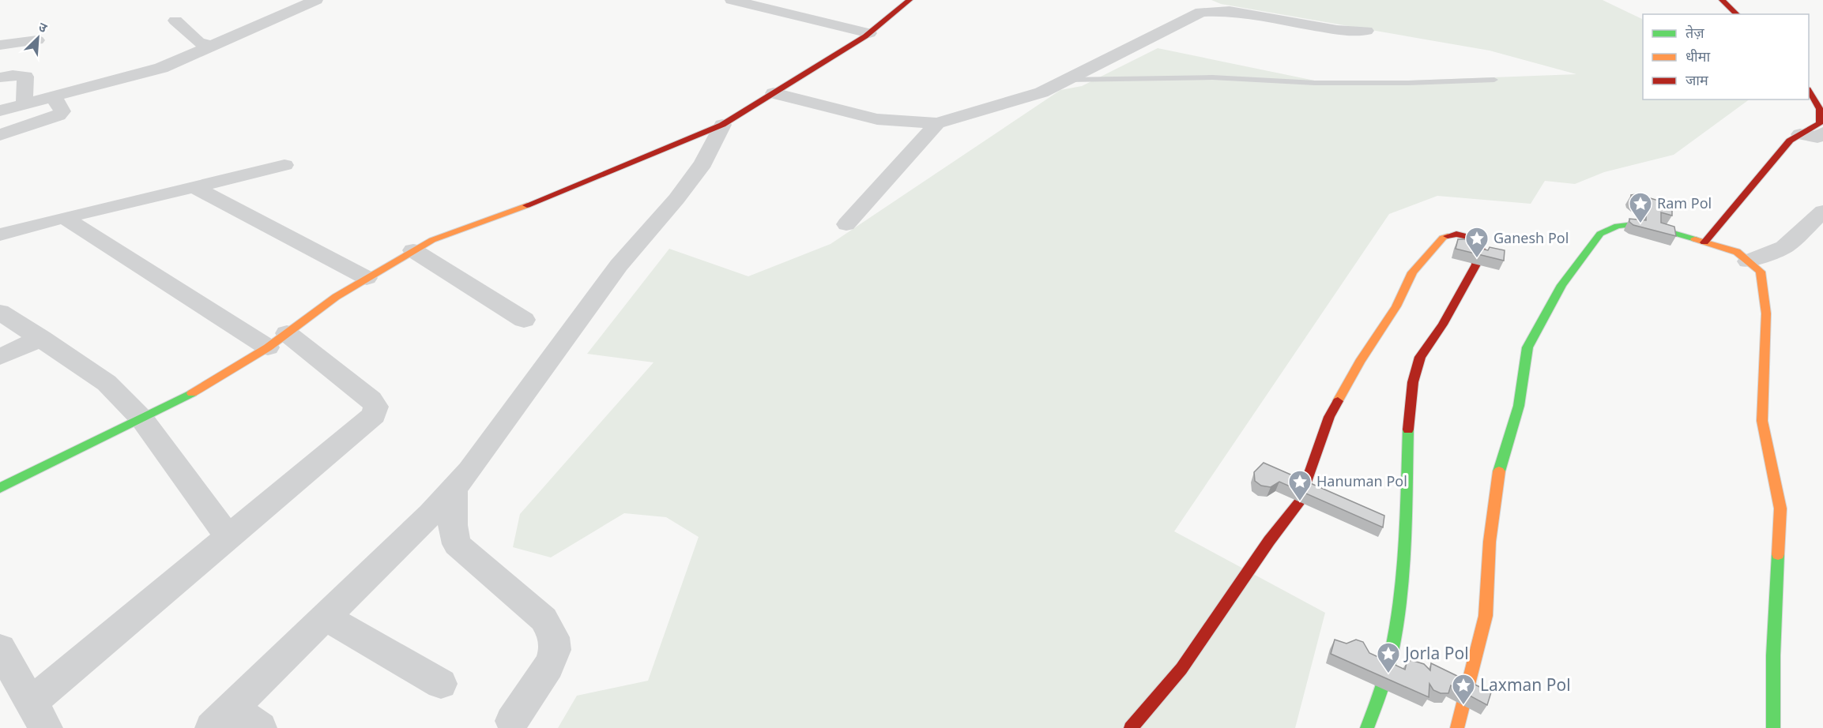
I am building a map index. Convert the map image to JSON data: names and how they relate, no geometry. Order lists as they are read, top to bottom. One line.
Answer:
{"places":{"place":["Ram Pol","Ganesh Pol","Hanuman Pol","Jorla Pol","Laxman Pol"]},"legend":["तेज़","धीमा","जाम"],"north":"top right"}
